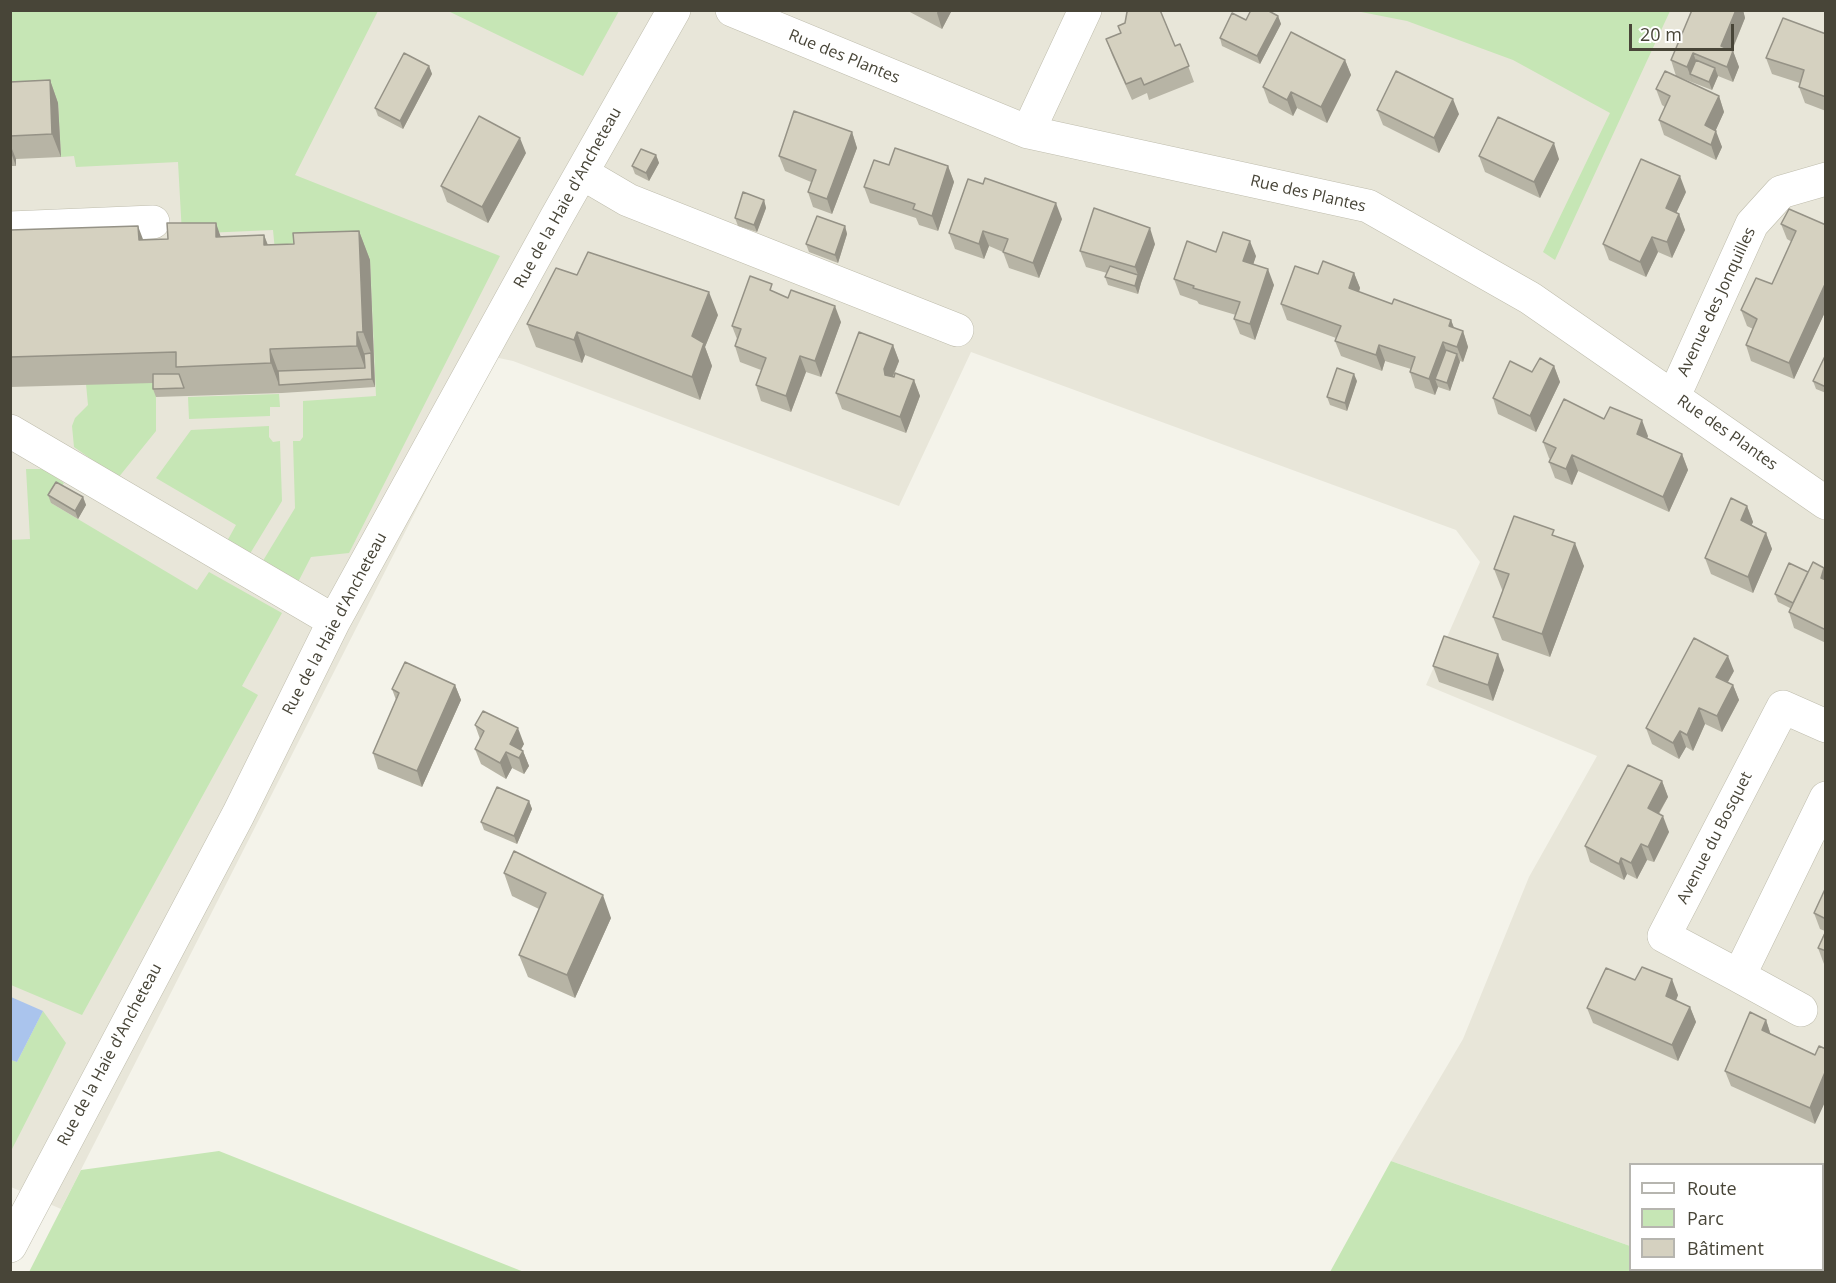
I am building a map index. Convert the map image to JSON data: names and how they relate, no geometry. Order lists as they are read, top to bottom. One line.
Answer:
{"streets":{"street":["Rue des Plantes","Rue de la Haie d'Ancheteau","Avenue des Jonquilles","Avenue du Bosquet"]},"crossings":[["Rue des Plantes","Avenue des Jonquilles"]],"legend":["Route","Parc","Bâtiment"],"scale_bar":"20 m"}
